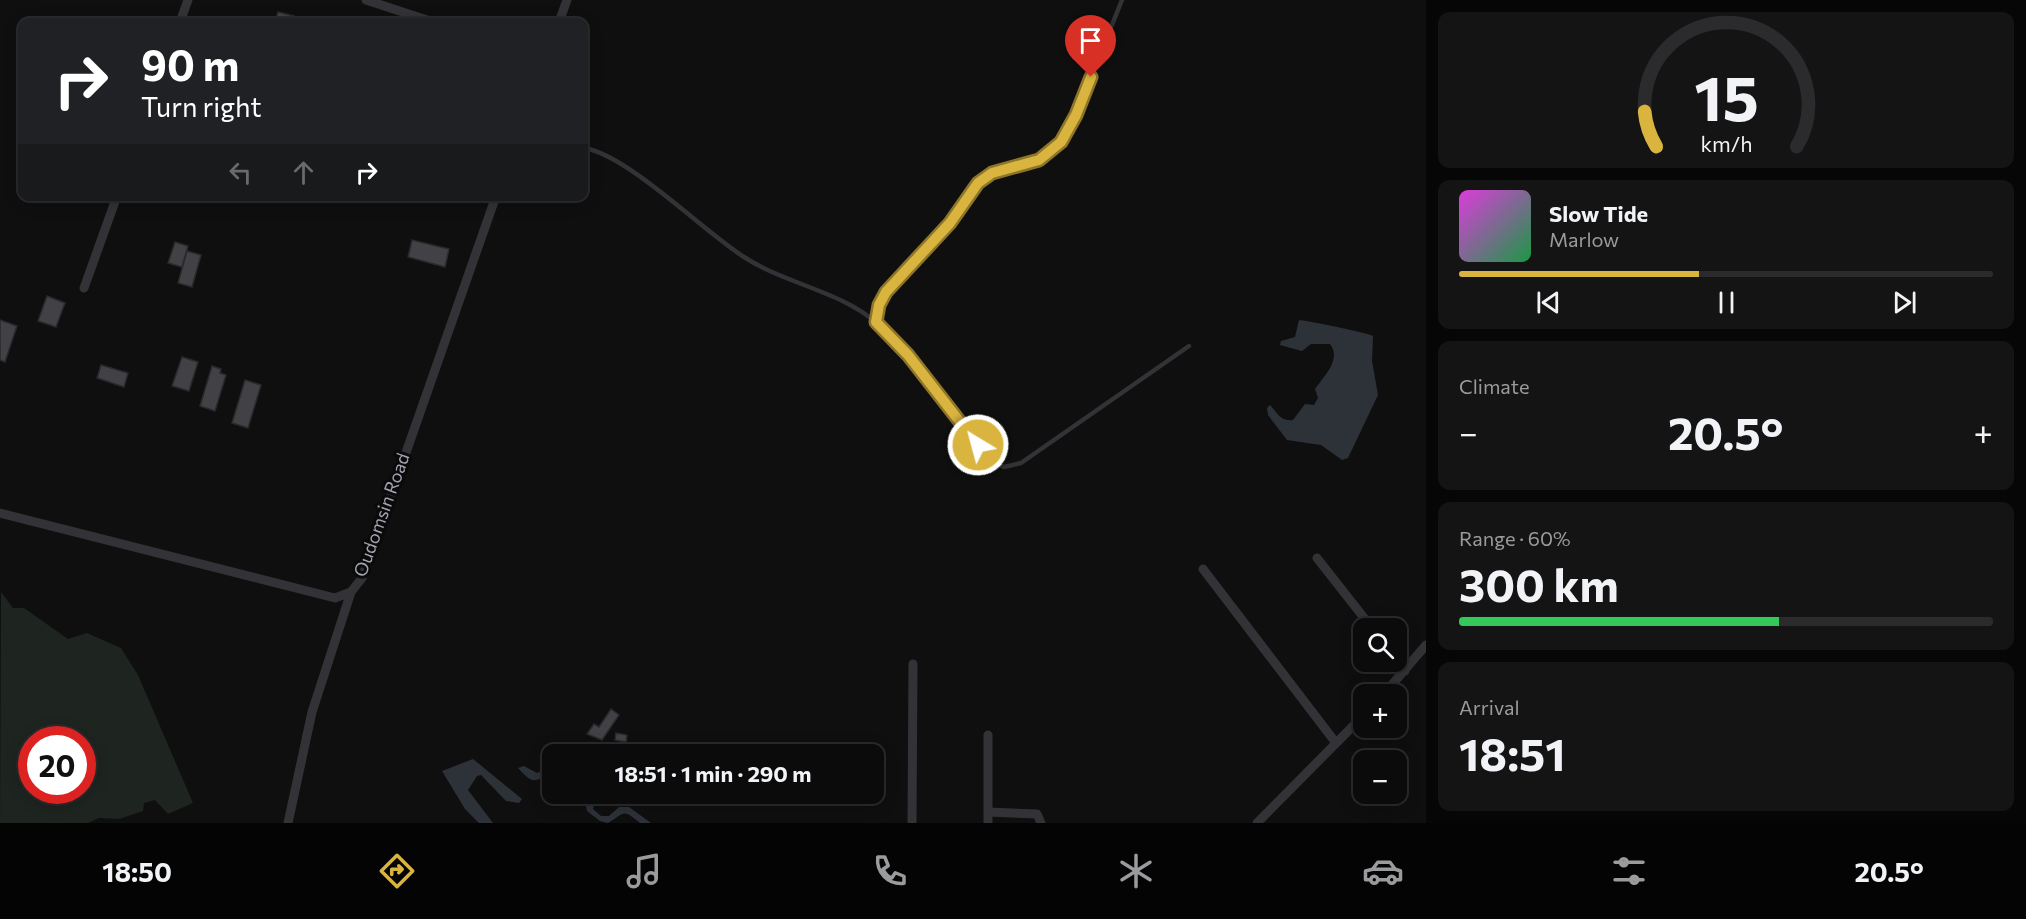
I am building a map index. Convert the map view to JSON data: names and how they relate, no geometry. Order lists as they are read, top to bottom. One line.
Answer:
{"streets":{"street":["Oudomsin Road"]},"page":{"turn":["90 m","Turn right"],"song":["Slow Tide","Marlow"],"tile":["Climate",["Range · 60%","300 km"],["Arrival","18:51"]],"heat":["−","20.5°","+"],"map_buttons":["+","−"],"limit":"20","trip":"18:51 · 1 min · 290 m","tabs":["18:50","20.5°"],"gauge":["15","km/h"]}}
